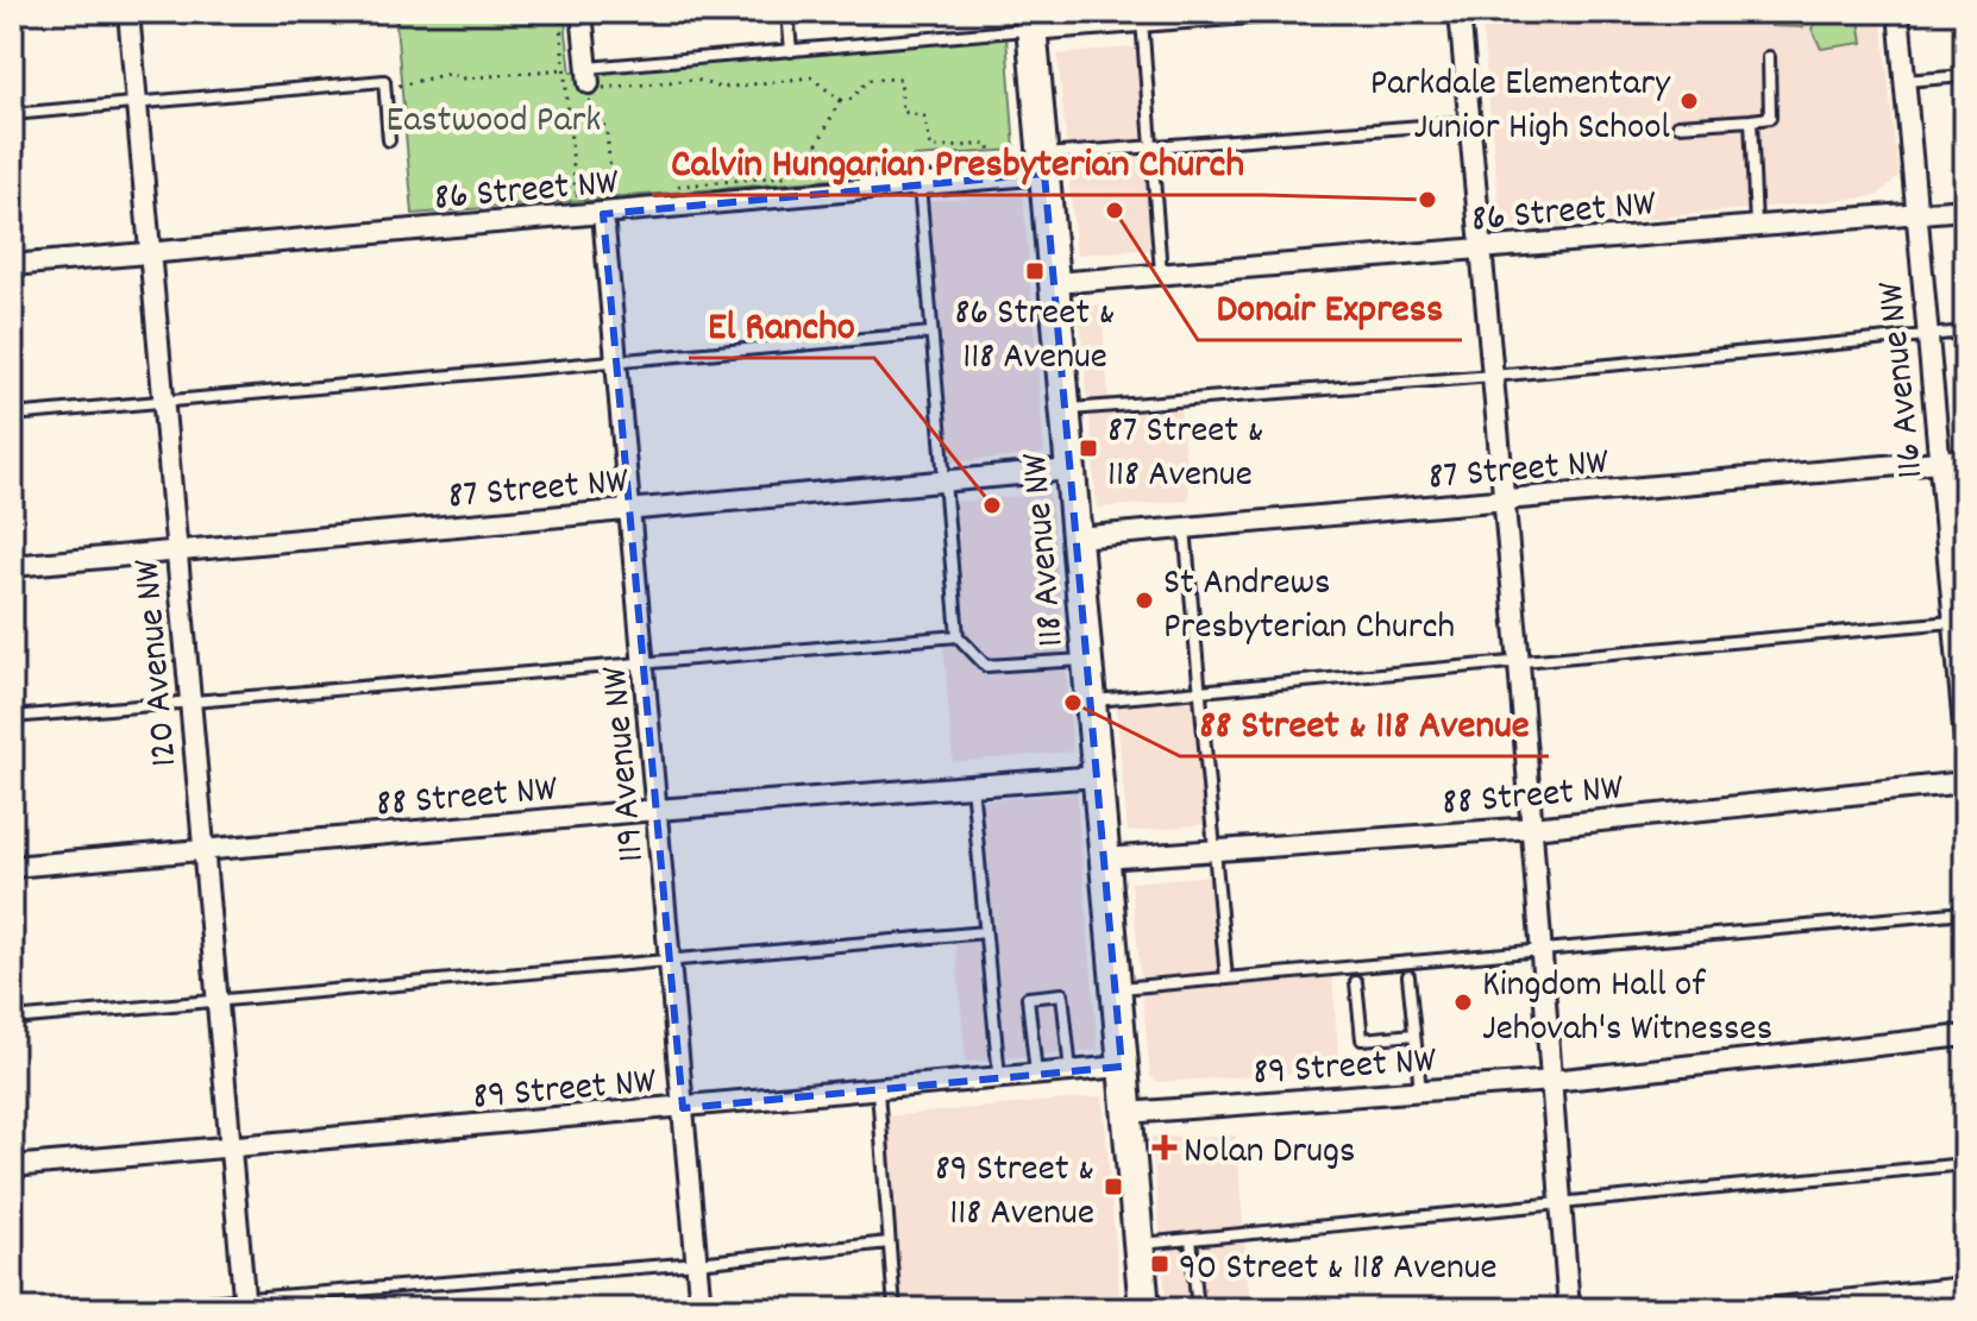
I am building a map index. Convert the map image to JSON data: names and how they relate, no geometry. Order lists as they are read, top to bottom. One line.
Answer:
{"streets":{"main road":["118 Avenue NW"],"street":["86 Street NW","116 Avenue NW","87 Street NW","120 Avenue NW","119 Avenue NW","88 Street NW","89 Street NW"]},"crossings":[["86 Street NW","116 Avenue NW"],["86 Street NW","118 Avenue NW"],["86 Street NW","120 Avenue NW"],["86 Street NW","119 Avenue NW"],["116 Avenue NW","87 Street NW"],["87 Street NW","118 Avenue NW"],["87 Street NW","120 Avenue NW"],["87 Street NW","119 Avenue NW"],["118 Avenue NW","88 Street NW"],["118 Avenue NW","89 Street NW"],["120 Avenue NW","88 Street NW"],["120 Avenue NW","89 Street NW"],["119 Avenue NW","88 Street NW"],["119 Avenue NW","89 Street NW"]],"parks":["Eastwood Park"],"places":{"other":["Parkdale Elementary Junior High School","Calvin Hungarian Presbyterian Church","Donair Express","El Rancho","St Andrews Presbyterian Church","88 Street & 118 Avenue","Kingdom Hall of Jehovah's Witnesses"],"transit":["86 Street & 118 Avenue","87 Street & 118 Avenue","89 Street & 118 Avenue","90 Street & 118 Avenue"],"health":["Nolan Drugs"]}}
